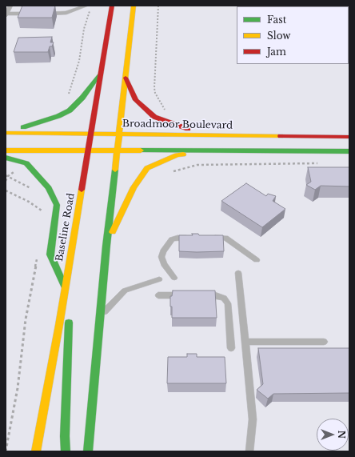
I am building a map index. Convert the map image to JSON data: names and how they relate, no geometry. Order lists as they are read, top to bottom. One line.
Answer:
{"streets":{"main road":["Broadmoor Boulevard","Baseline Road"]},"crossings":[["Broadmoor Boulevard","Baseline Road"]],"legend":["Fast","Slow","Jam"],"north":"right"}
